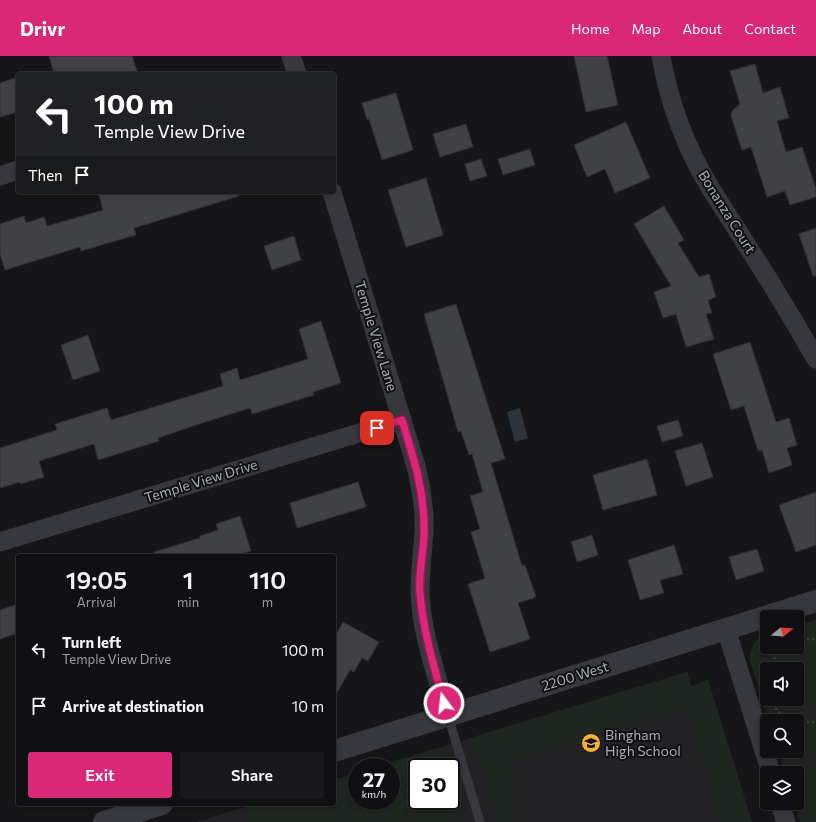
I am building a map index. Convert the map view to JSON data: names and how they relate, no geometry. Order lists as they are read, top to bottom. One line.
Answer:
{"streets":{"street":["Bonanza Court","Temple View Lane","Temple View Drive","2200 West"]},"crossings":[["Temple View Lane","Temple View Drive"],["Temple View Lane","2200 West"]],"places":{"school or university":["Bingham High School"]},"north":"right","page":{"header":"Drivr","nav":["Home","Map","About","Contact"],"turn":["100 m","Temple View Drive"],"then":"Then","eta":["19:05","Arrival","1","min","110","m"],"list":[{"name":"Turn left","note":"Temple View Drive","value":"100 m"},{"name":"Arrive at destination","value":"10 m"}],"buttons":["Exit","Share"],"speed":"27 km/h","limit":"30"}}
